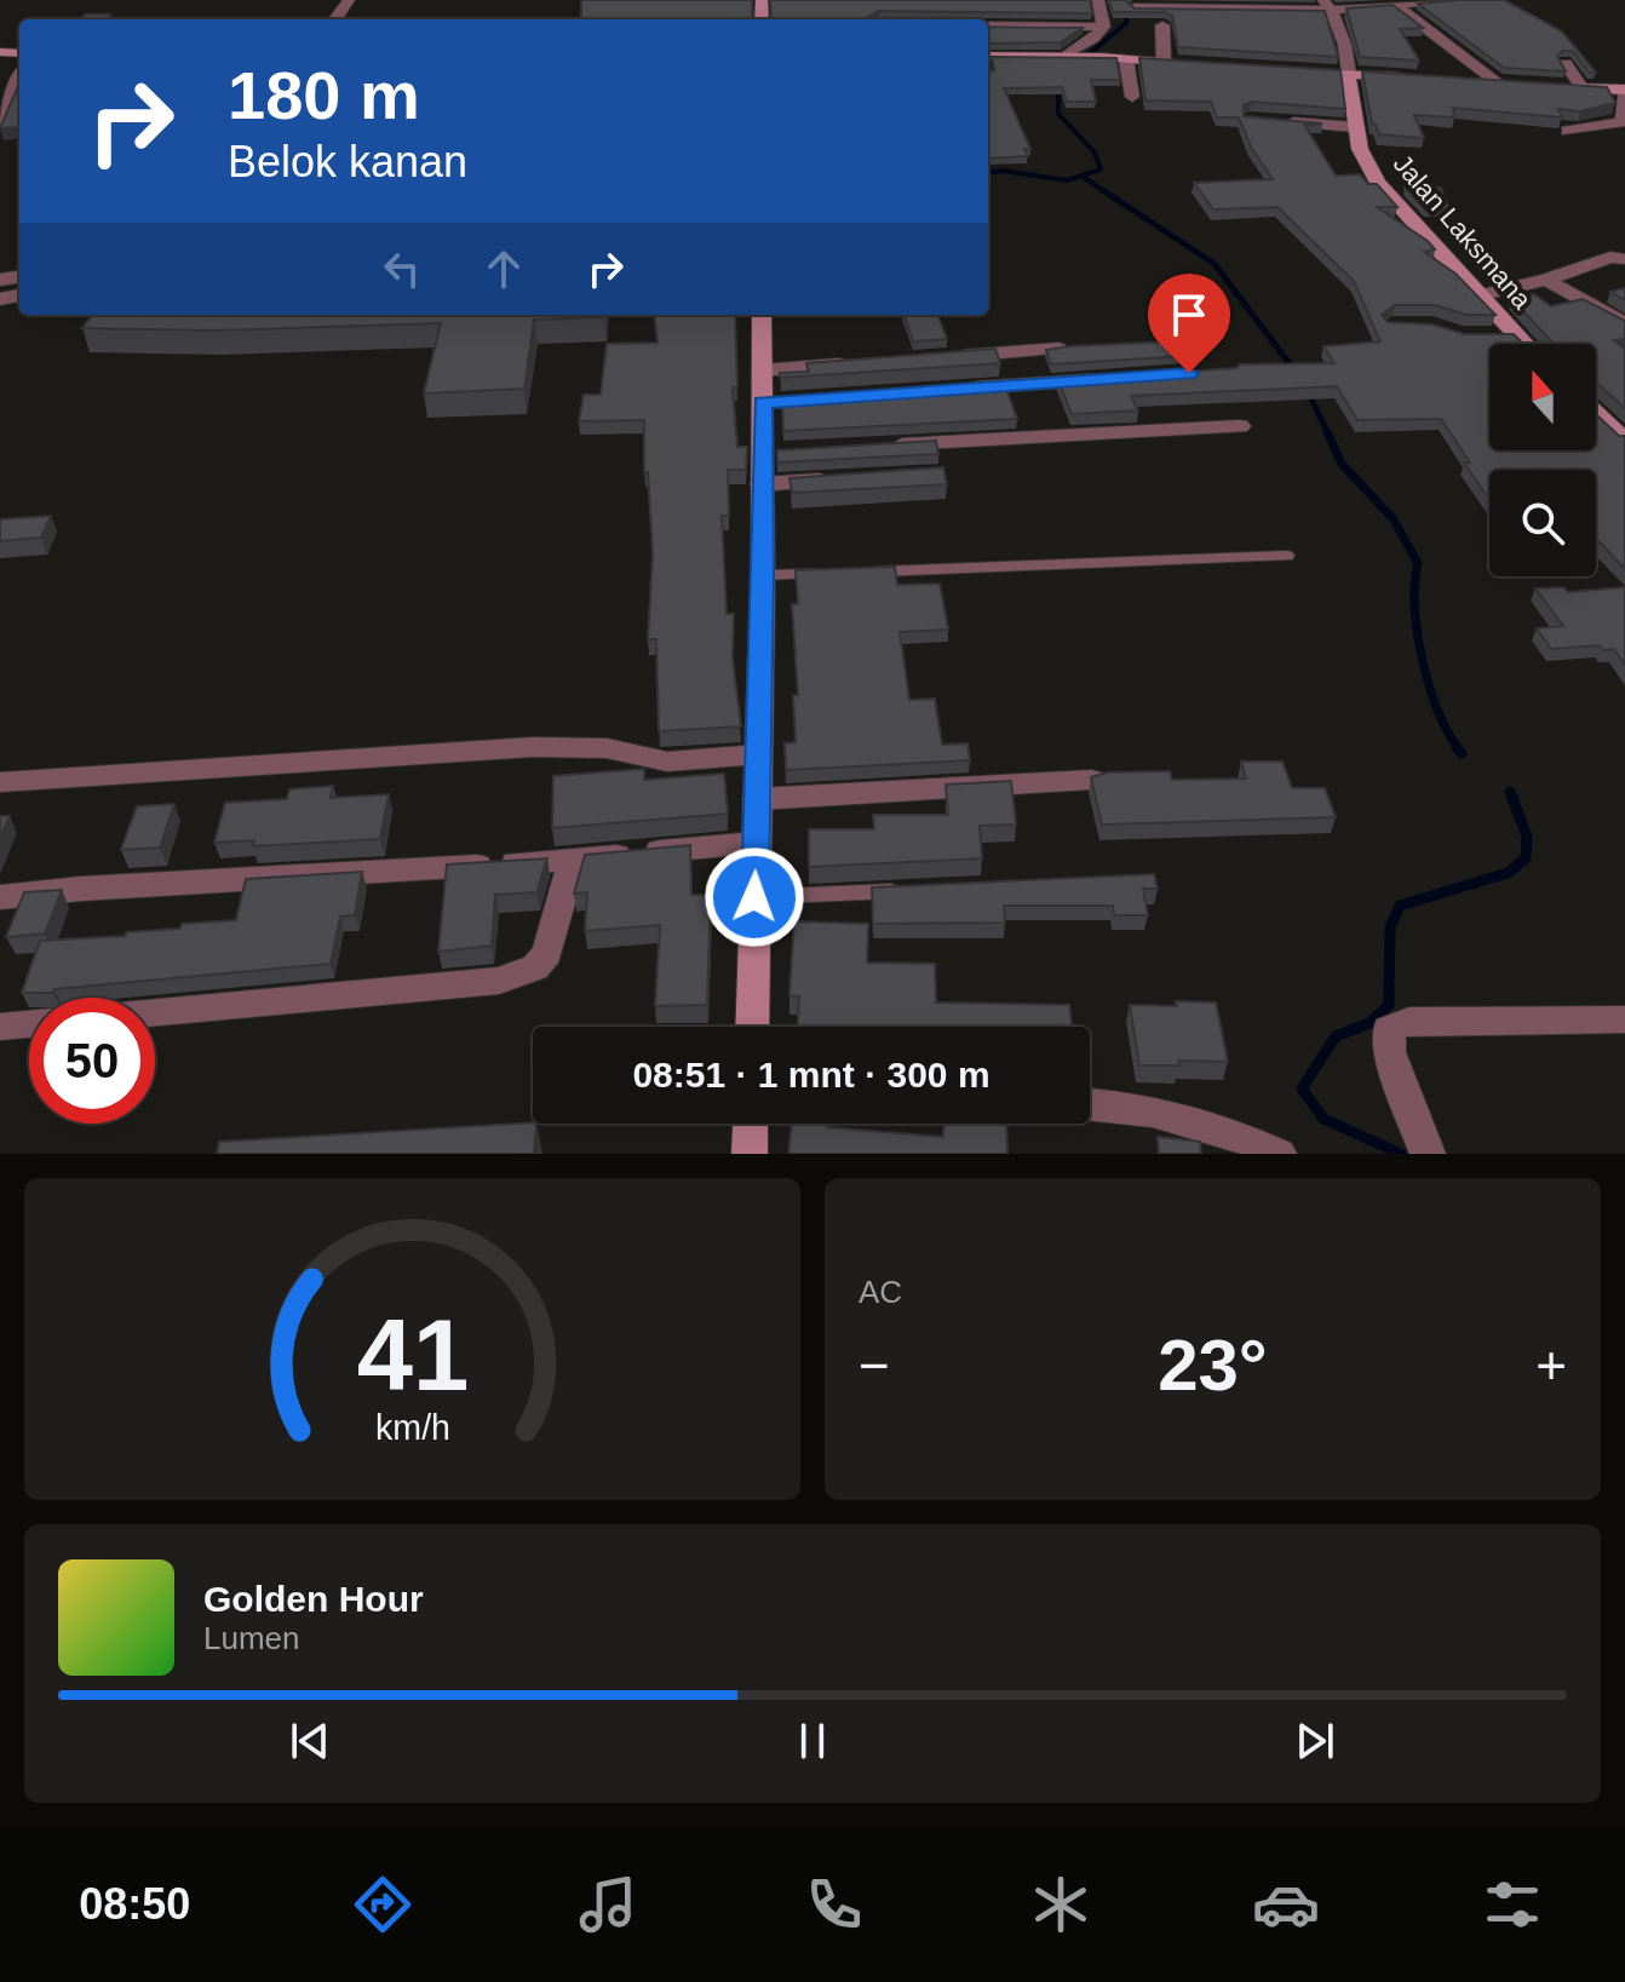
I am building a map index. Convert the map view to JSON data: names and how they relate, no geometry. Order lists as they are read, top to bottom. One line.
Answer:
{"streets":{"street":["Jalan Laksmana"]},"north":"top","page":{"turn":["180 m","Belok kanan"],"limit":"50","trip":"08:51 · 1 mnt · 300 m","tile":"AC","heat":["−","23°","+"],"song":["Golden Hour","Lumen"],"tabs":"08:50","gauge":["41","km/h"]}}
